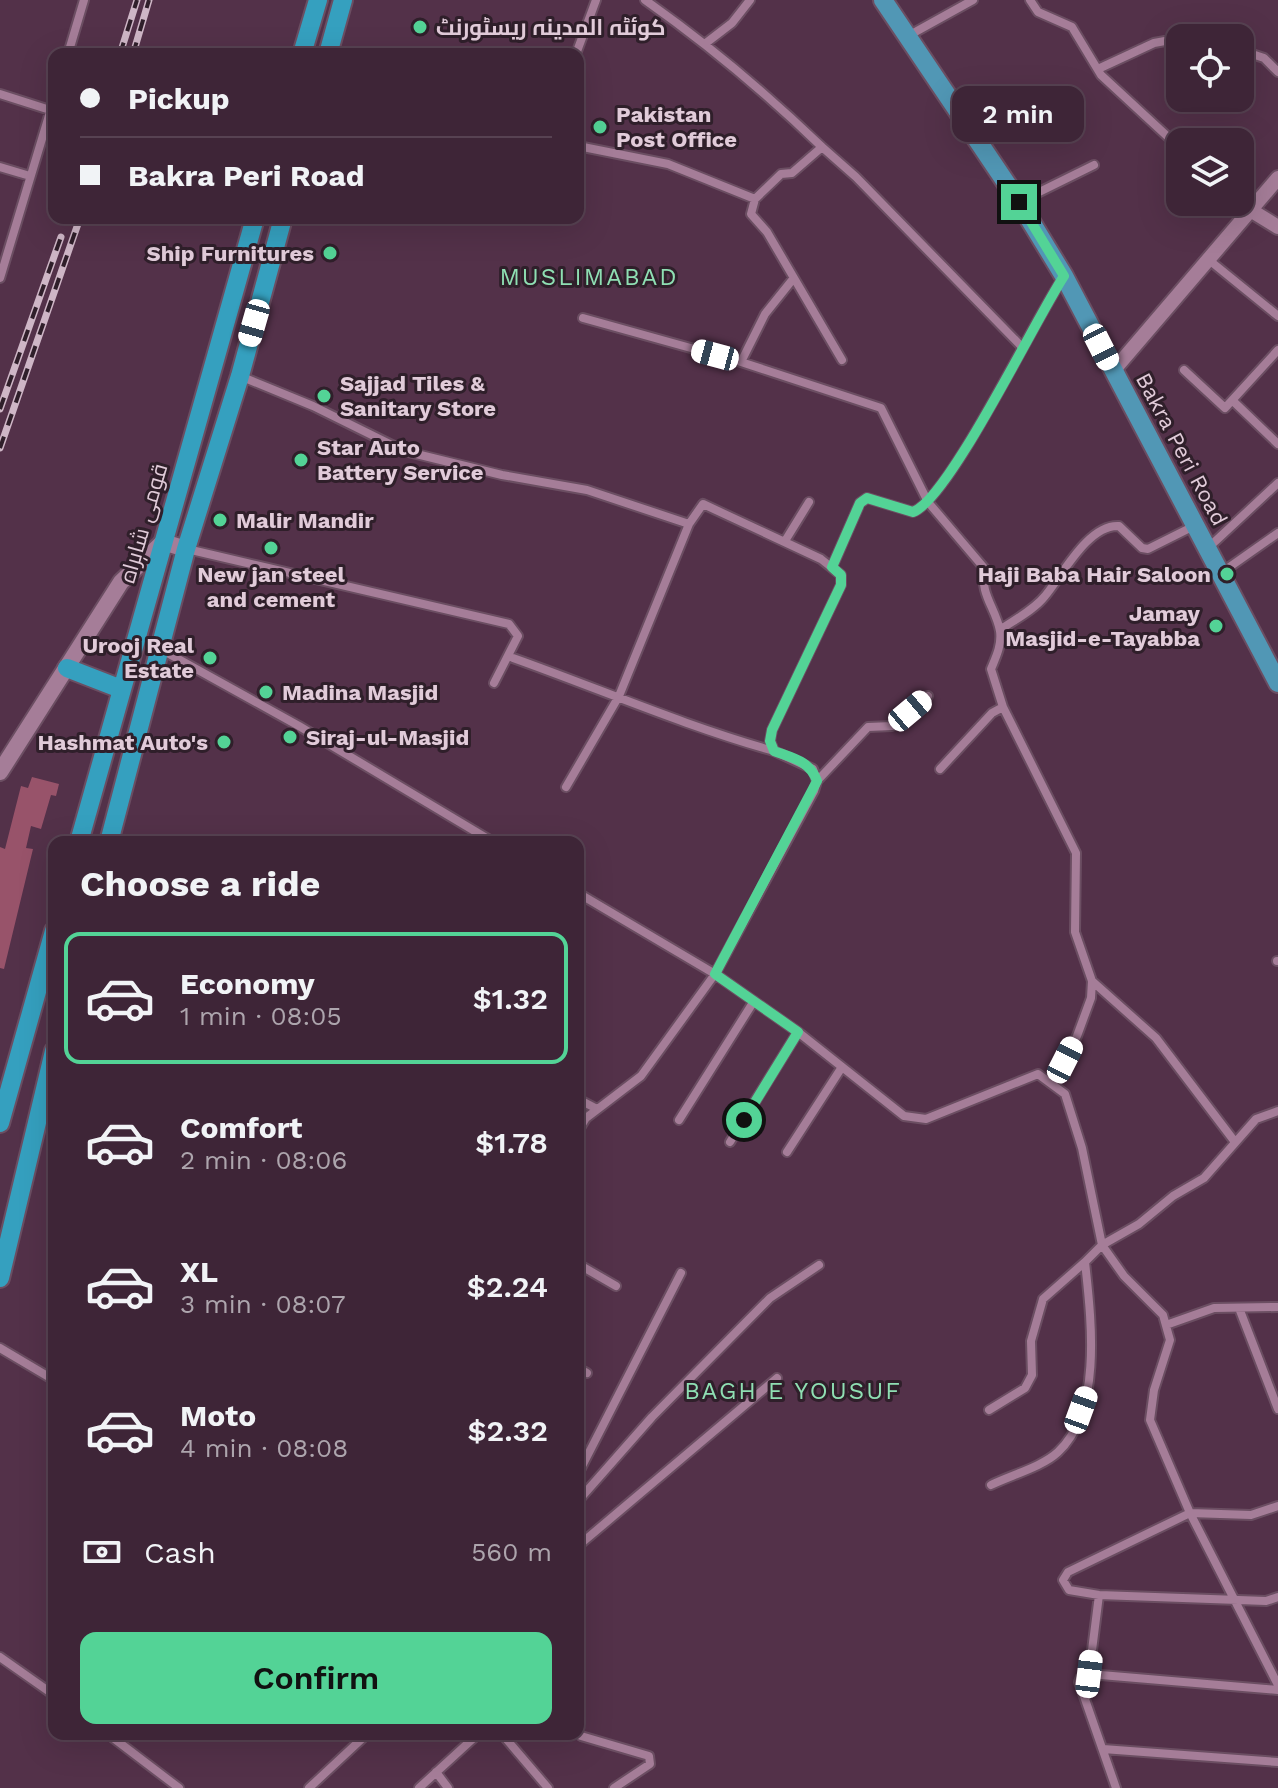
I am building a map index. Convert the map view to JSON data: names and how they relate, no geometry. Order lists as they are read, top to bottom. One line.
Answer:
{"streets":{"highway":["قومی شاہراہ"],"main road":["Bakra Peri Road"]},"districts":["MUSLIMABAD","BAGH E YOUSUF"],"places":["کوئٹہ المدینہ ریسٹورنٹ","Pakistan Post Office","Ship Furnitures","Sajjad Tiles & Sanitary Store","Star Auto Battery Service","Malir Mandir","New jan steel and cement","Haji Baba Hair Saloon","Jamay Masjid-e-Tayabba","Urooj Real Estate","Madina Masjid","Siraj-ul-Masjid","Hashmat Auto's"],"page":{"banner":["Pickup","Bakra Peri Road"],"bubble":"2 min","heading":"Choose a ride","list":[{"name":"Economy","note":"1 min · 08:05","value":"$1.32"},{"name":"Comfort","note":"2 min · 08:06","value":"$1.78"},{"name":"XL","note":"3 min · 08:07","value":"$2.24"},{"name":"Moto","note":"4 min · 08:08","value":"$2.32"}],"pay":["Cash","560 m"],"buttons":"Confirm"}}
